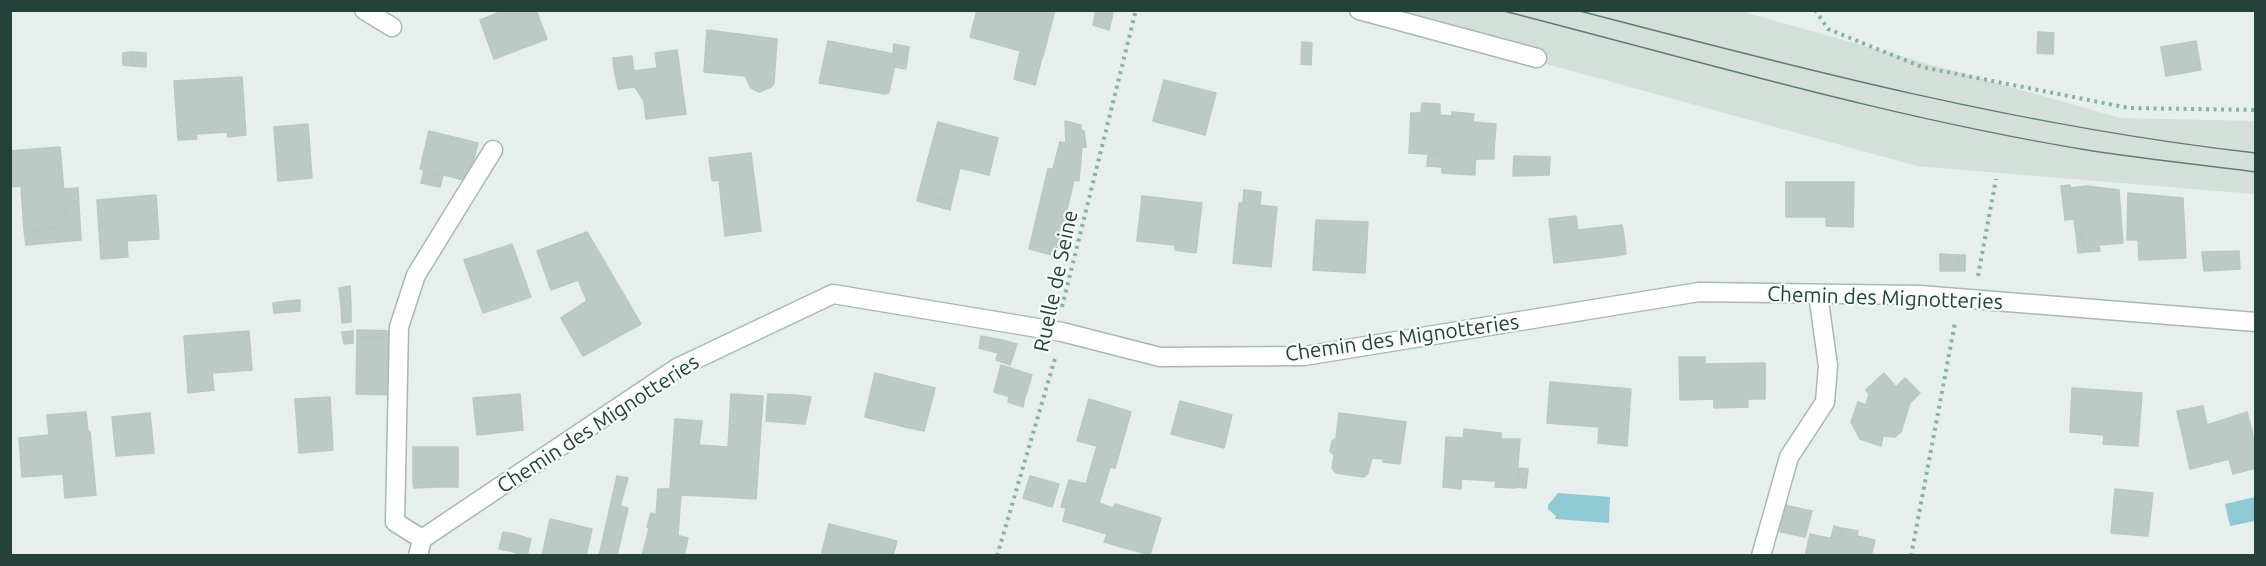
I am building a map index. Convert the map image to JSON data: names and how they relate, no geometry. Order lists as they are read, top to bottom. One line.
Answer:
{"streets":{"street":["Chemin des Mignotteries"],"path":["Ruelle de Seine"]},"crossings":[["Ruelle de Seine","Chemin des Mignotteries"]]}
